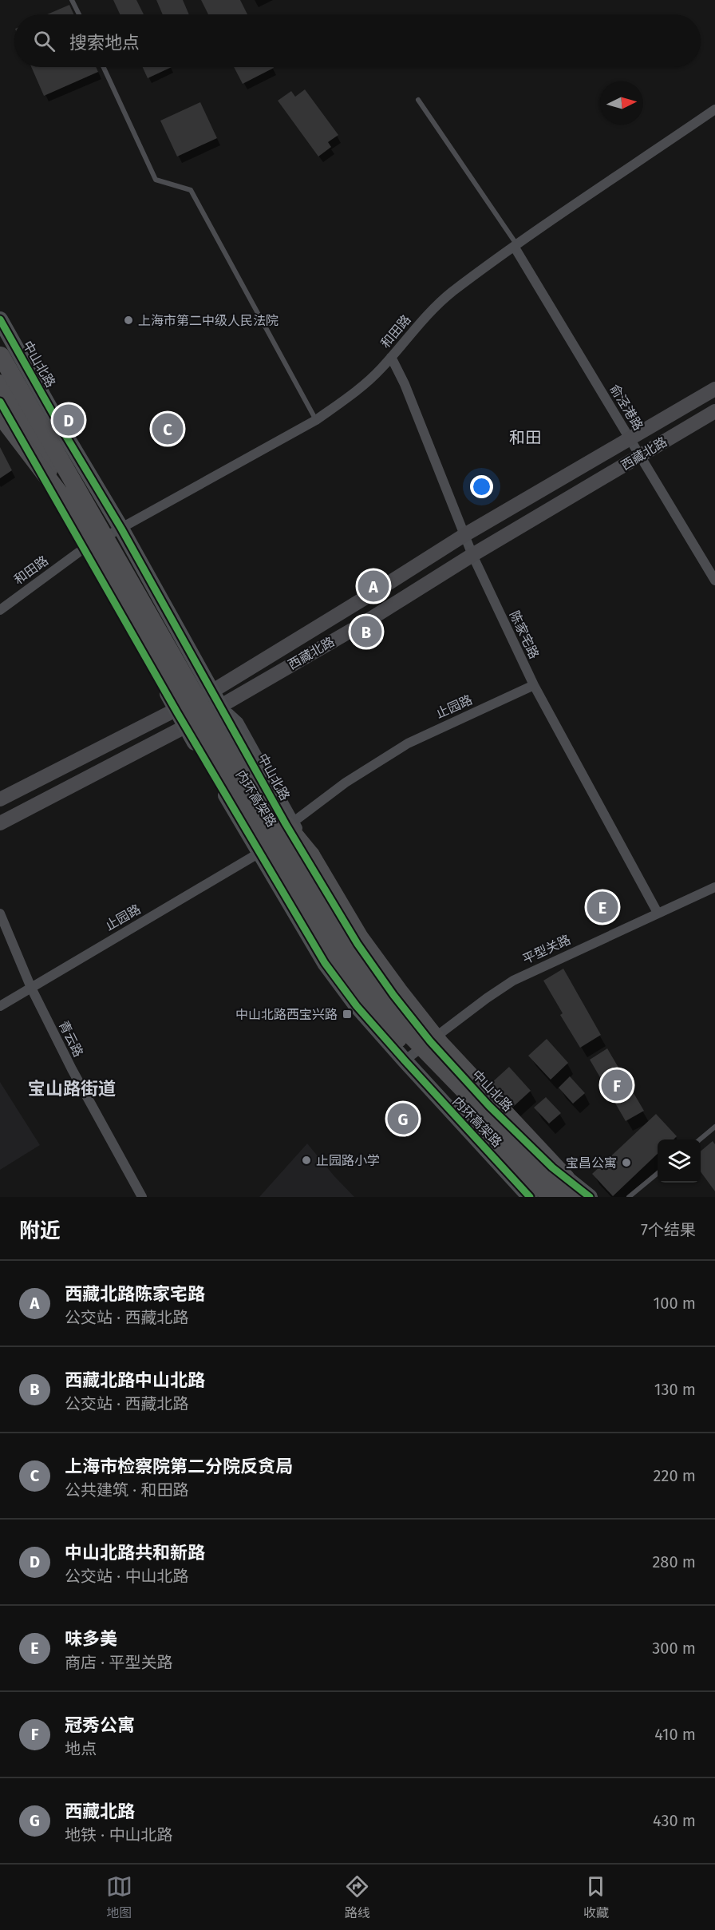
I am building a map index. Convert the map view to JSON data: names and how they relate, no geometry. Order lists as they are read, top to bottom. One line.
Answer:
{"streets":{"highway":["内环高架路"],"main road":["中山北路","西藏北路"],"street":["和田路","俞泾港路","陈家宅路","止园路","平型关路","青云路"]},"crossings":[["和田路","中山北路"],["和田路","俞泾港路"],["和田路","陈家宅路"],["中山北路","西藏北路"],["中山北路","止园路"],["中山北路","平型关路"],["俞泾港路","西藏北路"],["西藏北路","陈家宅路"],["陈家宅路","止园路"],["陈家宅路","平型关路"],["止园路","青云路"]],"districts":["和田","宝山路街道"],"places":{"other":["上海市第二中级人民法院","止园路小学","宝昌公寓"],"transit":["中山北路西宝兴路"]},"north":"right","page":{"search":"搜索地点","pins":["D","C","A","B","E","F","G"],"heading":["附近","7个结果"],"list":[{"mark":"A","name":"西藏北路陈家宅路","note":"公交站 · 西藏北路","value":"100 m"},{"mark":"B","name":"西藏北路中山北路","note":"公交站 · 西藏北路","value":"130 m"},{"mark":"C","name":"上海市检察院第二分院反贪局","note":"公共建筑 · 和田路","value":"220 m"},{"mark":"D","name":"中山北路共和新路","note":"公交站 · 中山北路","value":"280 m"},{"mark":"E","name":"味多美","note":"商店 · 平型关路","value":"300 m"},{"mark":"F","name":"冠秀公寓","note":"地点","value":"410 m"},{"mark":"G","name":"西藏北路","note":"地铁 · 中山北路","value":"430 m"}],"nav":["地图","路线","收藏"]}}
